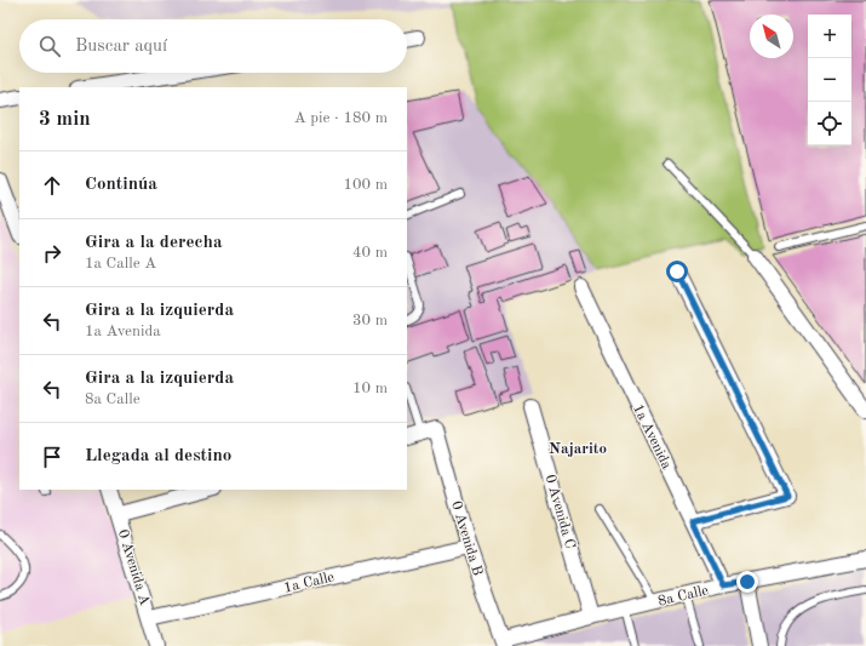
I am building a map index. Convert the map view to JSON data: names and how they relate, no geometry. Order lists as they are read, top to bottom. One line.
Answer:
{"streets":{"street":["1a Avenida","0 Avenida C","0 Avenida B","0 Avenida A","1a Calle","8a Calle"]},"crossings":[["1a Avenida","8a Calle"],["0 Avenida C","8a Calle"],["0 Avenida B","1a Calle"],["0 Avenida B","8a Calle"],["0 Avenida A","1a Calle"]],"districts":["Najarito"],"north":"top left","page":{"map_buttons":["+","−"],"search":"Buscar aquí","heading":["3 min","A pie · 180 m"],"list":[["Continúa","100 m"],["Gira a la derecha","1a Calle A","40 m"],["Gira a la izquierda","1a Avenida","30 m"],["Gira a la izquierda","8a Calle","10 m"],"Llegada al destino"]}}
